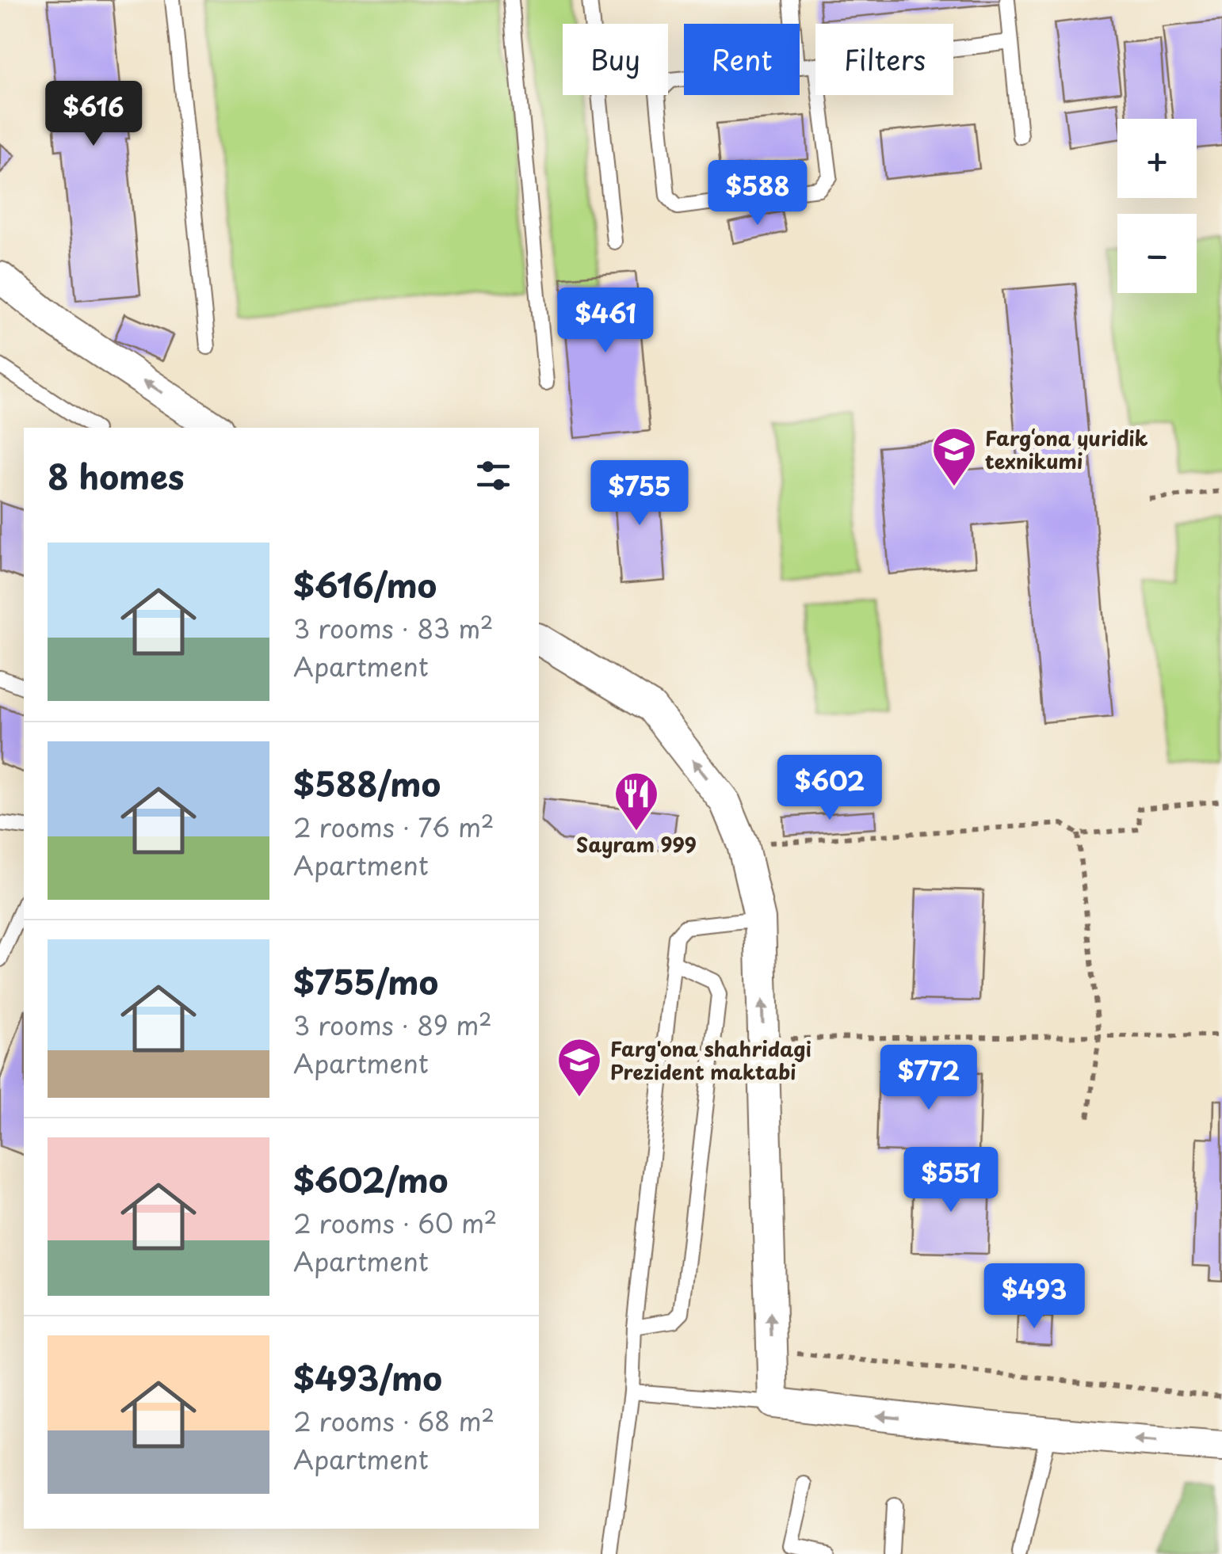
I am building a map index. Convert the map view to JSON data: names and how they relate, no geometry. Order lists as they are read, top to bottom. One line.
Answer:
{"places":{"school or university":["Farg‘ona yuridik texnikumi","Farg'ona shahridagi Prezident maktabi"],"restaurant":["Sayram 999"]},"page":{"chip":["Buy","Rent","Filters"],"price":["$616","$588","$461","$755","$602","$772","$551","$493"],"map_buttons":["+","−"],"heading":"8 homes","list":[{"name":"$616/mo","note":"3 rooms · 83 m² · Apartment"},{"name":"$588/mo","note":"2 rooms · 76 m² · Apartment"},{"name":"$755/mo","note":"3 rooms · 89 m² · Apartment"},{"name":"$602/mo","note":"2 rooms · 60 m² · Apartment"},{"name":"$493/mo","note":"2 rooms · 68 m² · Apartment"}]}}
